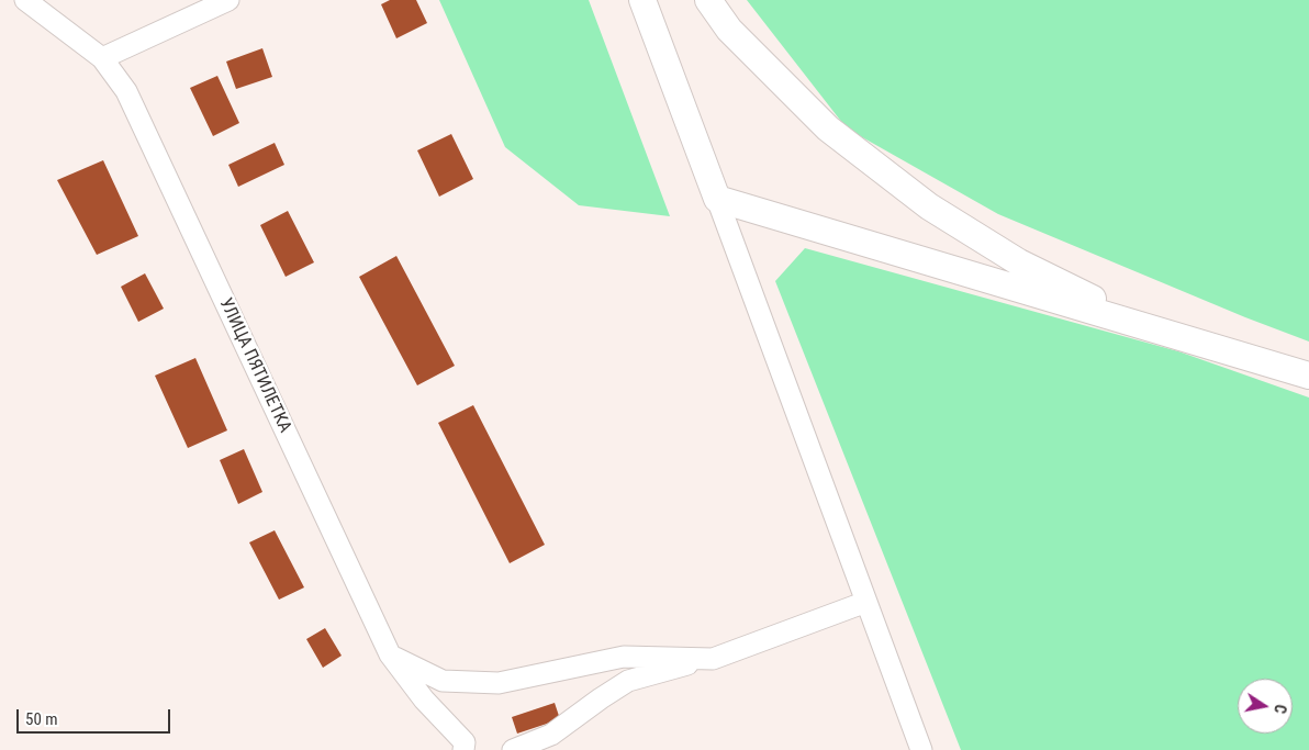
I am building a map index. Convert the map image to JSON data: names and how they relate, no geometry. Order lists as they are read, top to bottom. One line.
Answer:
{"streets":{"street":["УЛИЦА ПЯТИЛЕТКА"]},"scale_bar":"50 m","north":"right"}
